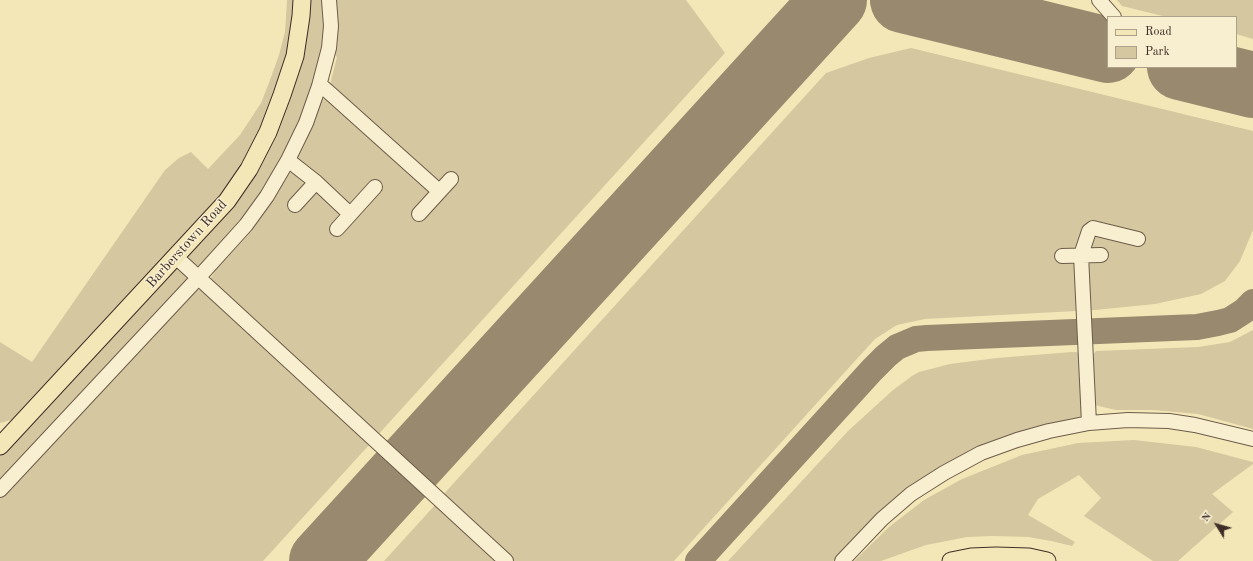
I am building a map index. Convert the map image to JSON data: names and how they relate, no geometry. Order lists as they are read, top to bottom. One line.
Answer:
{"streets":{"main road":["Barberstown Road"]},"legend":["Road","Park"],"north":"top left"}
